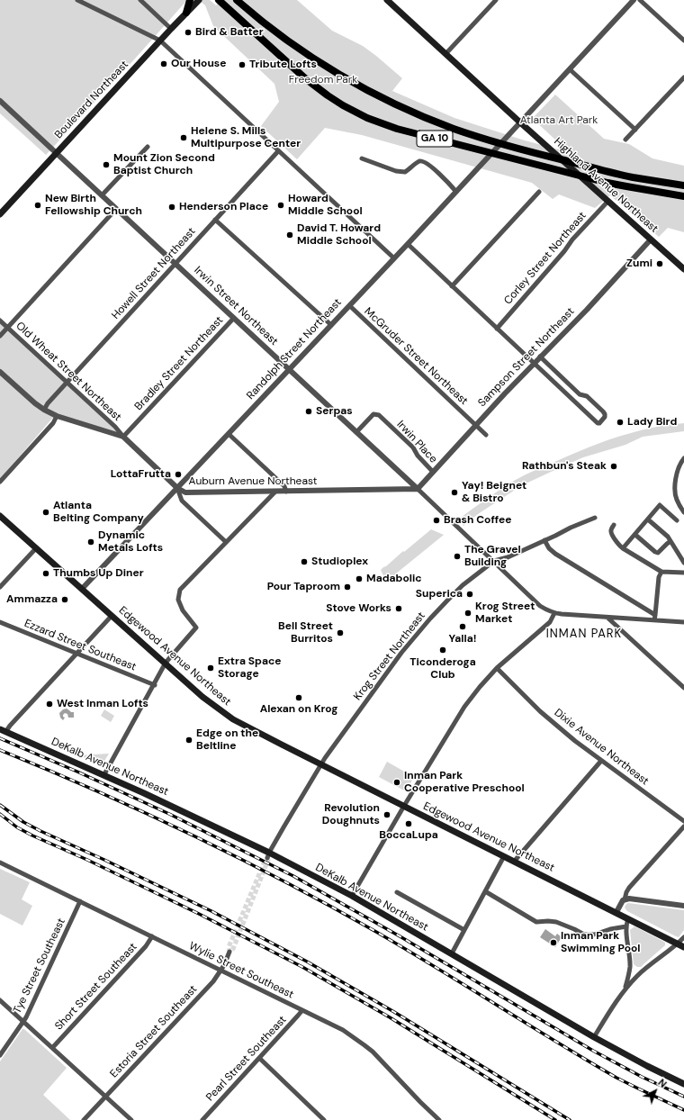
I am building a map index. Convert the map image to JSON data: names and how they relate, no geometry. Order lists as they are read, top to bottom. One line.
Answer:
{"streets":{"highway":["GA 10"],"main road":["Boulevard Northeast","Highland Avenue Northeast","Edgewood Avenue Northeast","DeKalb Avenue Northeast"],"street":["Corley Street Northeast","Howell Street Northeast","Irwin Street Northeast","Randolph Street Northeast","McGruder Street Northeast","Sampson Street Northeast","Bradley Street Northeast","Old Wheat Street Northeast","Irwin Place","Auburn Avenue Northeast","Ezzard Street Southeast","Krog Street Northeast","Dixie Avenue Northeast","Tye Street Southeast","Wylie Street Southeast","Short Street Southeast","Estoria Street Southeast","Pearl Street Southeast"]},"crossings":[["Boulevard Northeast","Irwin Street Northeast"],["Highland Avenue Northeast","Corley Street Northeast"],["Highland Avenue Northeast","Randolph Street Northeast"],["Highland Avenue Northeast","Sampson Street Northeast"],["Howell Street Northeast","Irwin Street Northeast"],["Howell Street Northeast","Old Wheat Street Northeast"],["Howell Street Northeast","Auburn Avenue Northeast"],["Irwin Street Northeast","Randolph Street Northeast"],["Irwin Street Northeast","Sampson Street Northeast"],["Irwin Street Northeast","Bradley Street Northeast"],["Irwin Street Northeast","Irwin Place"],["Irwin Street Northeast","Auburn Avenue Northeast"],["Irwin Street Northeast","Krog Street Northeast"],["Randolph Street Northeast","McGruder Street Northeast"],["Randolph Street Northeast","Auburn Avenue Northeast"],["Randolph Street Northeast","Edgewood Avenue Northeast"],["McGruder Street Northeast","Sampson Street Northeast"],["Sampson Street Northeast","Irwin Place"],["Sampson Street Northeast","Auburn Avenue Northeast"],["Bradley Street Northeast","Old Wheat Street Northeast"],["Bradley Street Northeast","Auburn Avenue Northeast"],["Old Wheat Street Northeast","Auburn Avenue Northeast"],["Edgewood Avenue Northeast","Krog Street Northeast"],["Krog Street Northeast","DeKalb Avenue Northeast"],["Tye Street Southeast","Wylie Street Southeast"],["Wylie Street Southeast","Short Street Southeast"],["Wylie Street Southeast","Estoria Street Southeast"],["Wylie Street Southeast","Pearl Street Southeast"]],"districts":["INMAN PARK"],"parks":["Freedom Park","Atlanta Art Park"],"places":["Bird & Batter","Our House","Tribute Lofts","Helene S. Mills Multipurpose Center","Mount Zion Second Baptist Church","New Birth Fellowship Church","Howard Middle School","Henderson Place","David T. Howard Middle School","Zumi","Serpas","Lady Bird","Rathbun's Steak","LottaFrutta","Yay! Beignet & Bistro","Atlanta Belting Company","Brash Coffee","Dynamic Metals Lofts","The Gravel Building","Studioplex","Thumbs Up Diner","Madabolic","Pour Taproom","Superica","Ammazza","Stove Works","Krog Street Market","Yalla!","Bell Street Burritos","Ticonderoga Club","Extra Space Storage","Alexan on Krog","West Inman Lofts","Edge on the Beltline","Inman Park Cooperative Preschool","Revolution Doughnuts","BoccaLupa","Inman Park Swimming Pool"],"north":"top right"}
